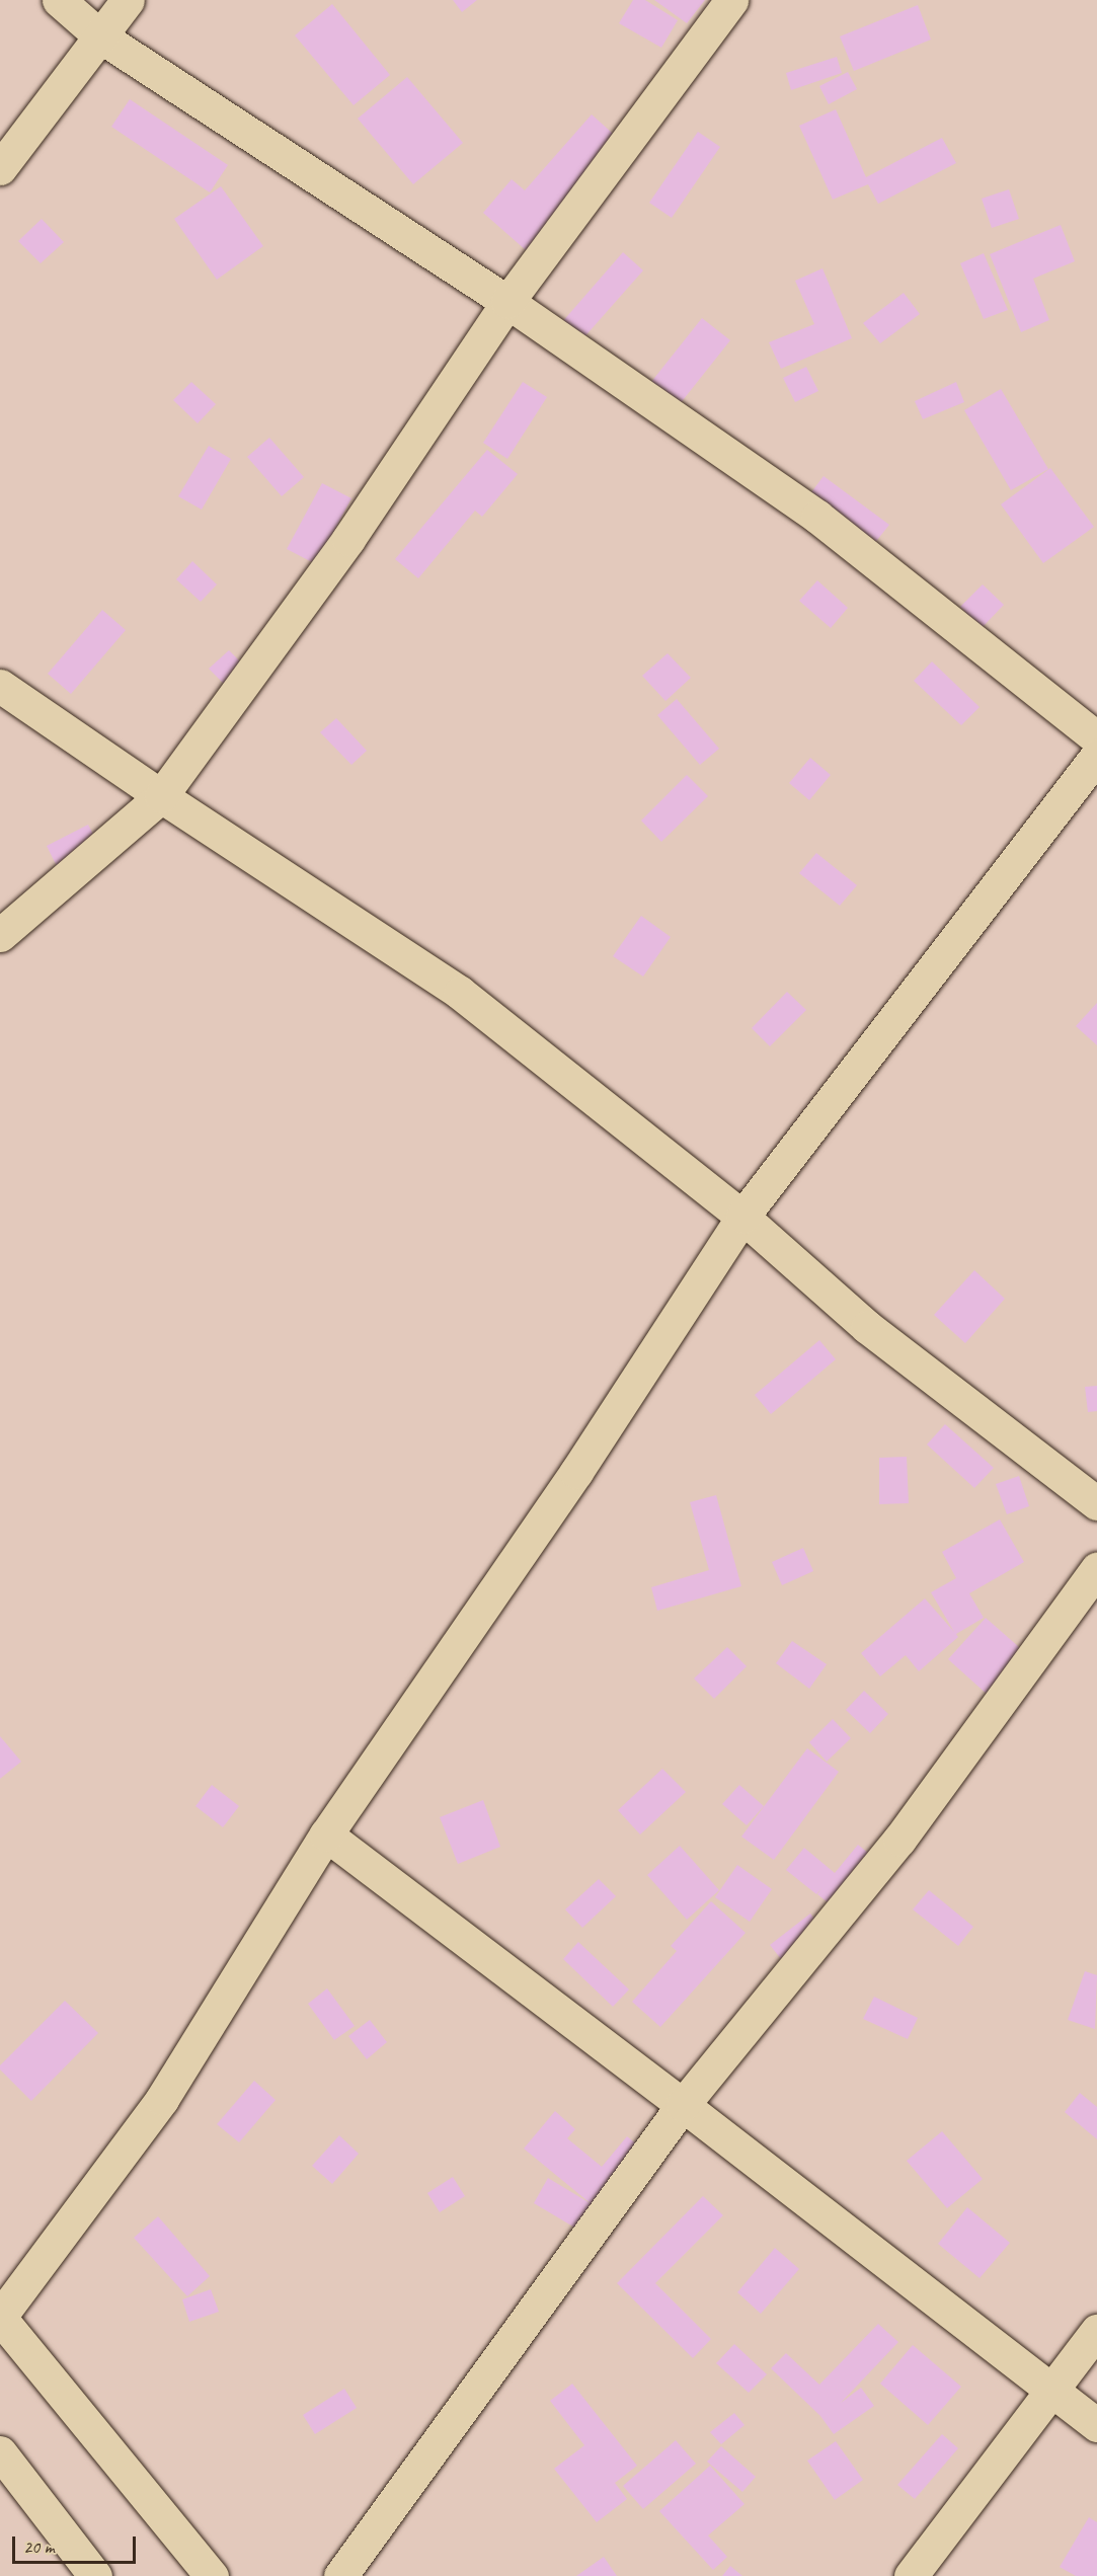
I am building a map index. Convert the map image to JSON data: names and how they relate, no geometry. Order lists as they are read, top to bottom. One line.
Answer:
{"scale_bar":"20 m"}
